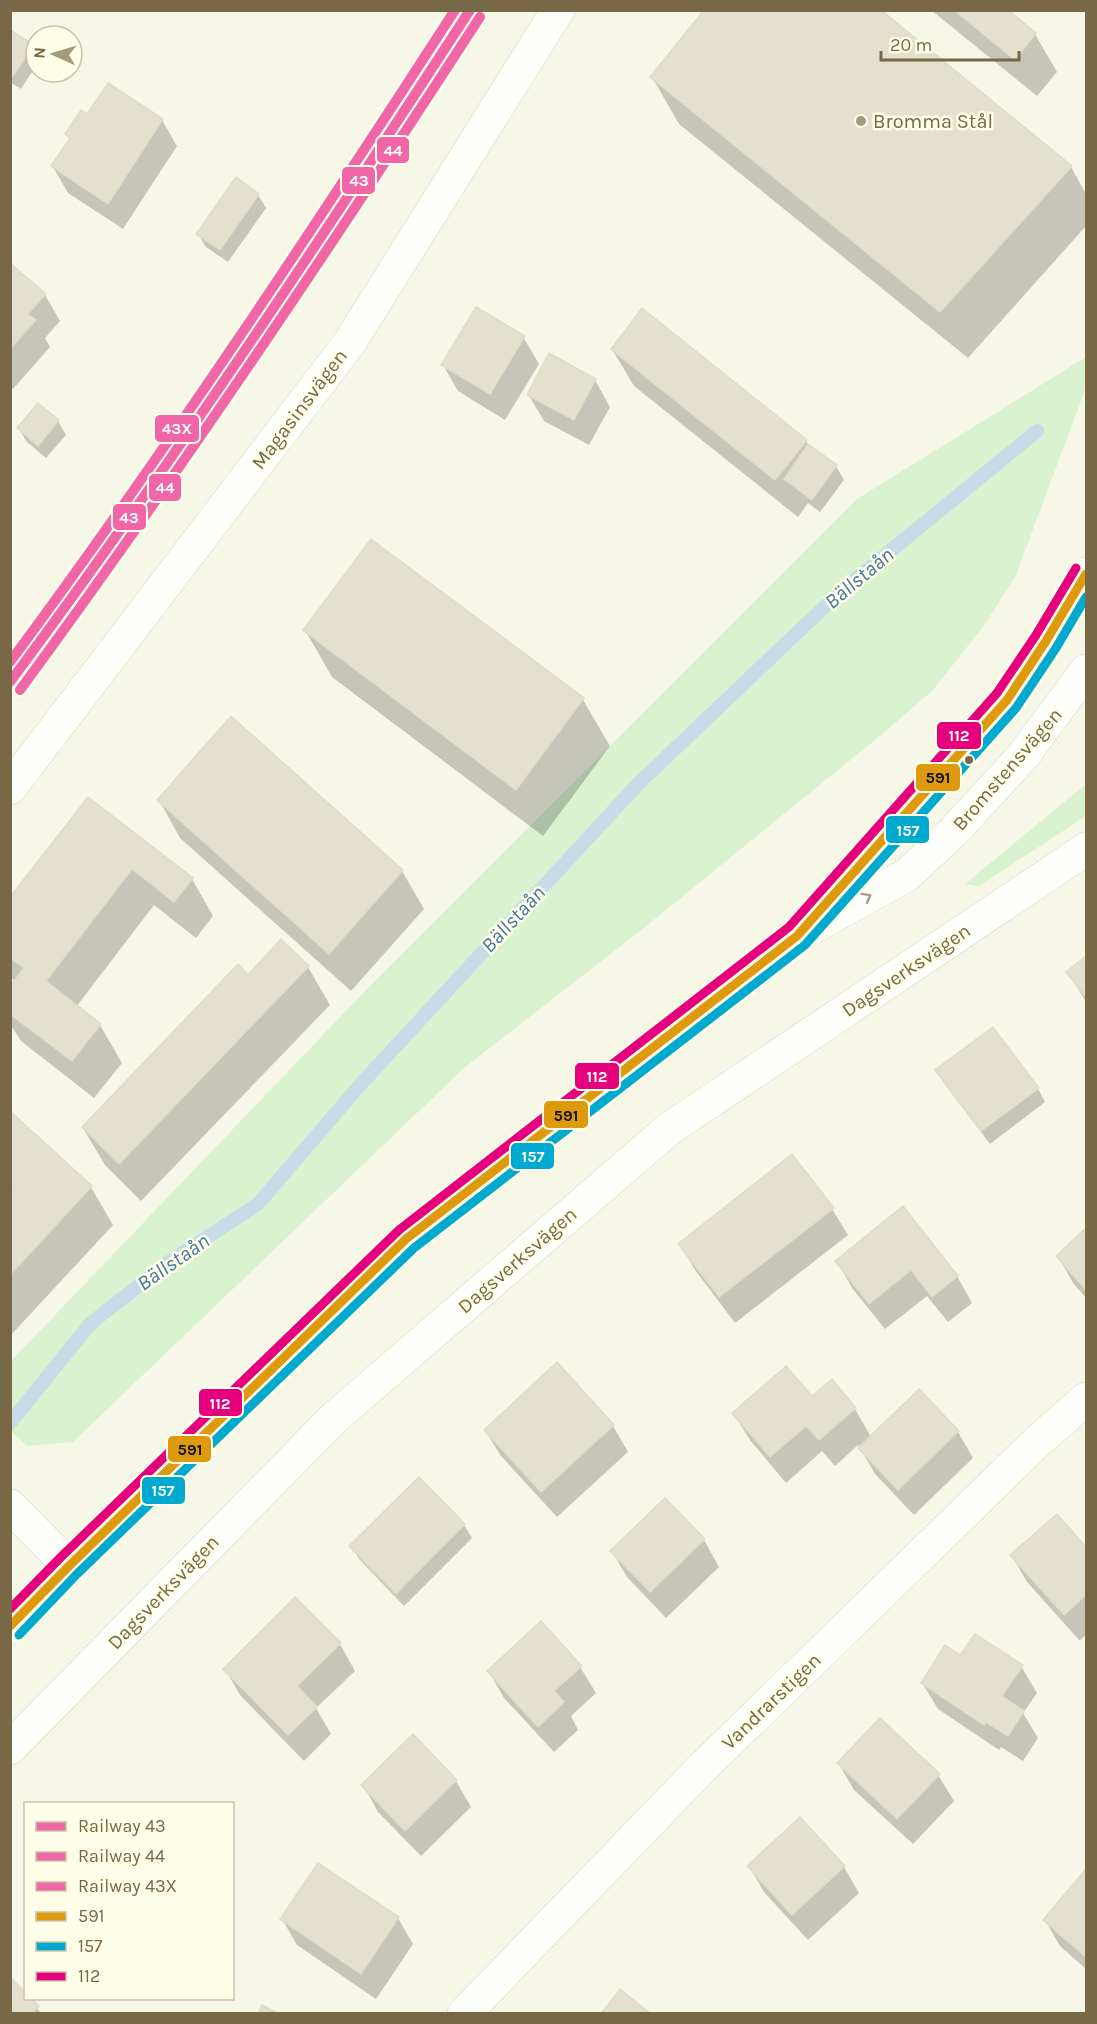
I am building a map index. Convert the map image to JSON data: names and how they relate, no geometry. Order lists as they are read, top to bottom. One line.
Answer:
{"streets":{"street":["Magasinsvägen","Bromstensvägen","Dagsverksvägen","Vandrarstigen"]},"water":["Bällstaån"],"places":["Bromma Stål"],"lines":["rail line 43","rail line 43X","rail line 44","transit line 112","transit line 591","transit line 157"],"legend":["Railway 43","Railway 44","Railway 43X","591","157","112"],"scale_bar":"20 m","north":"left"}
